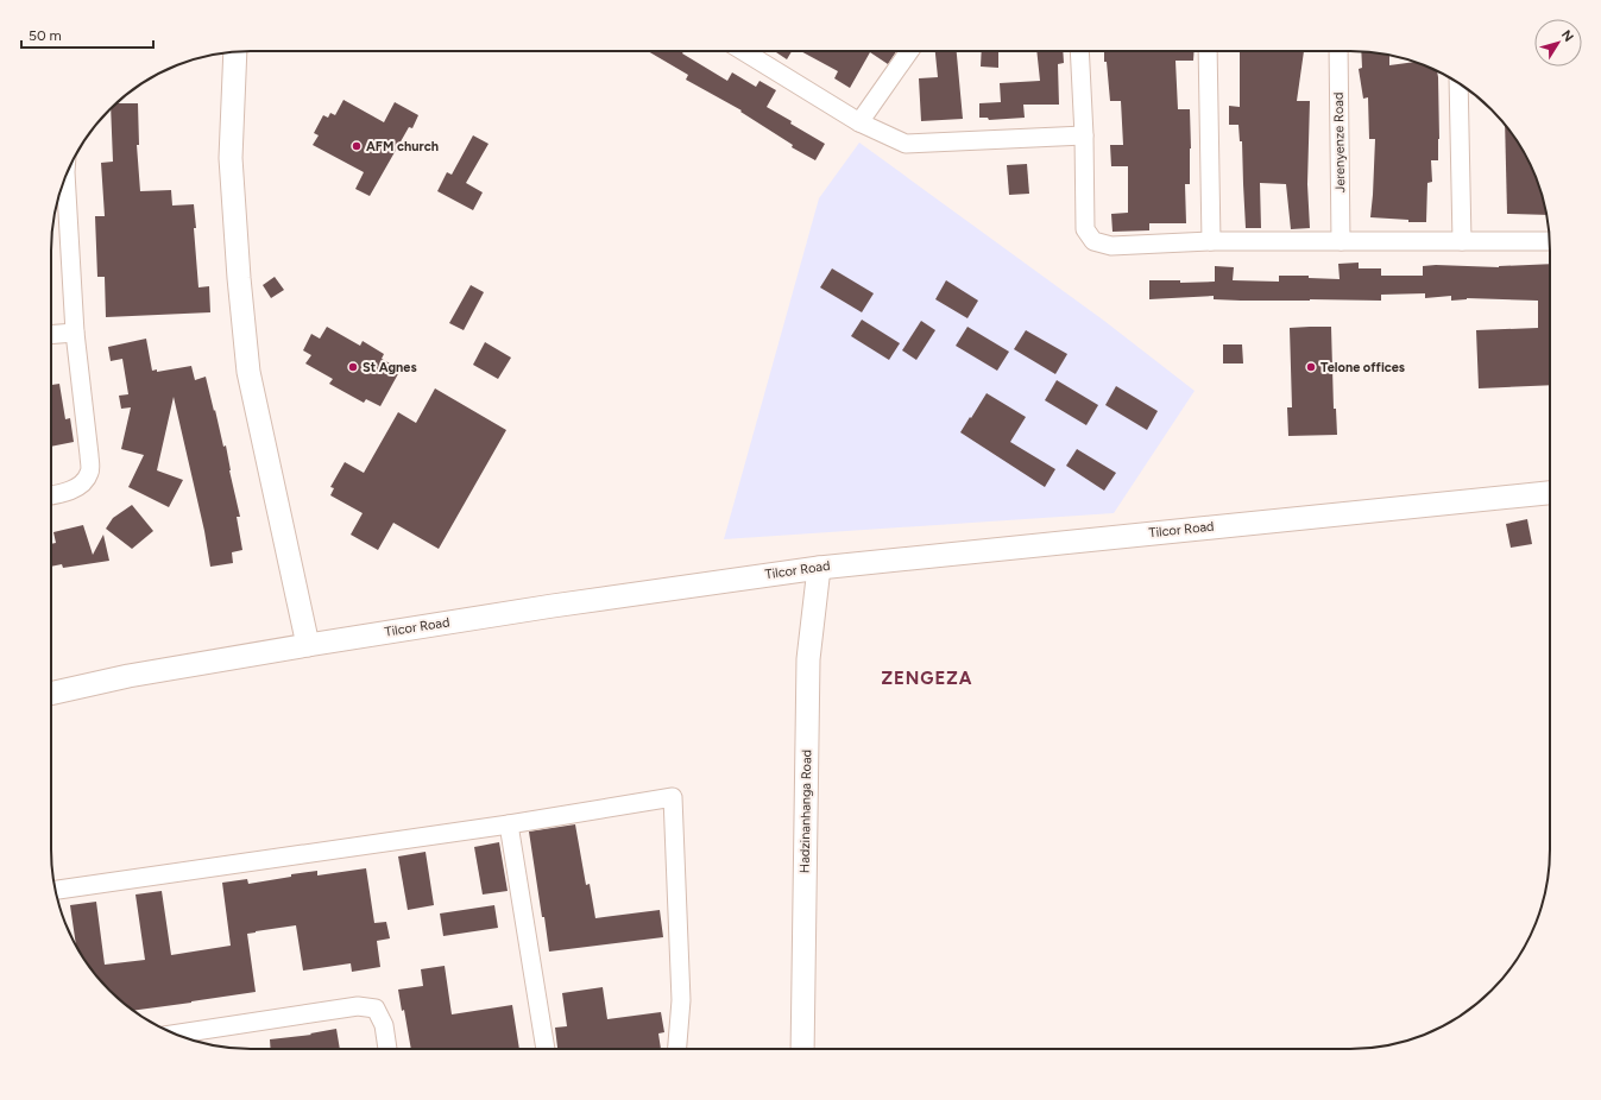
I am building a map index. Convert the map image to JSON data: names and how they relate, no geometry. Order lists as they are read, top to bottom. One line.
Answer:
{"streets":{"street":["Jerenyenze Road","Tilcor Road","Hadzinanhanga Road"]},"crossings":[["Tilcor Road","Hadzinanhanga Road"]],"districts":["ZENGEZA"],"places":["AFM church","St Agnes","Telone offices"],"scale_bar":"50 m","north":"top right"}
